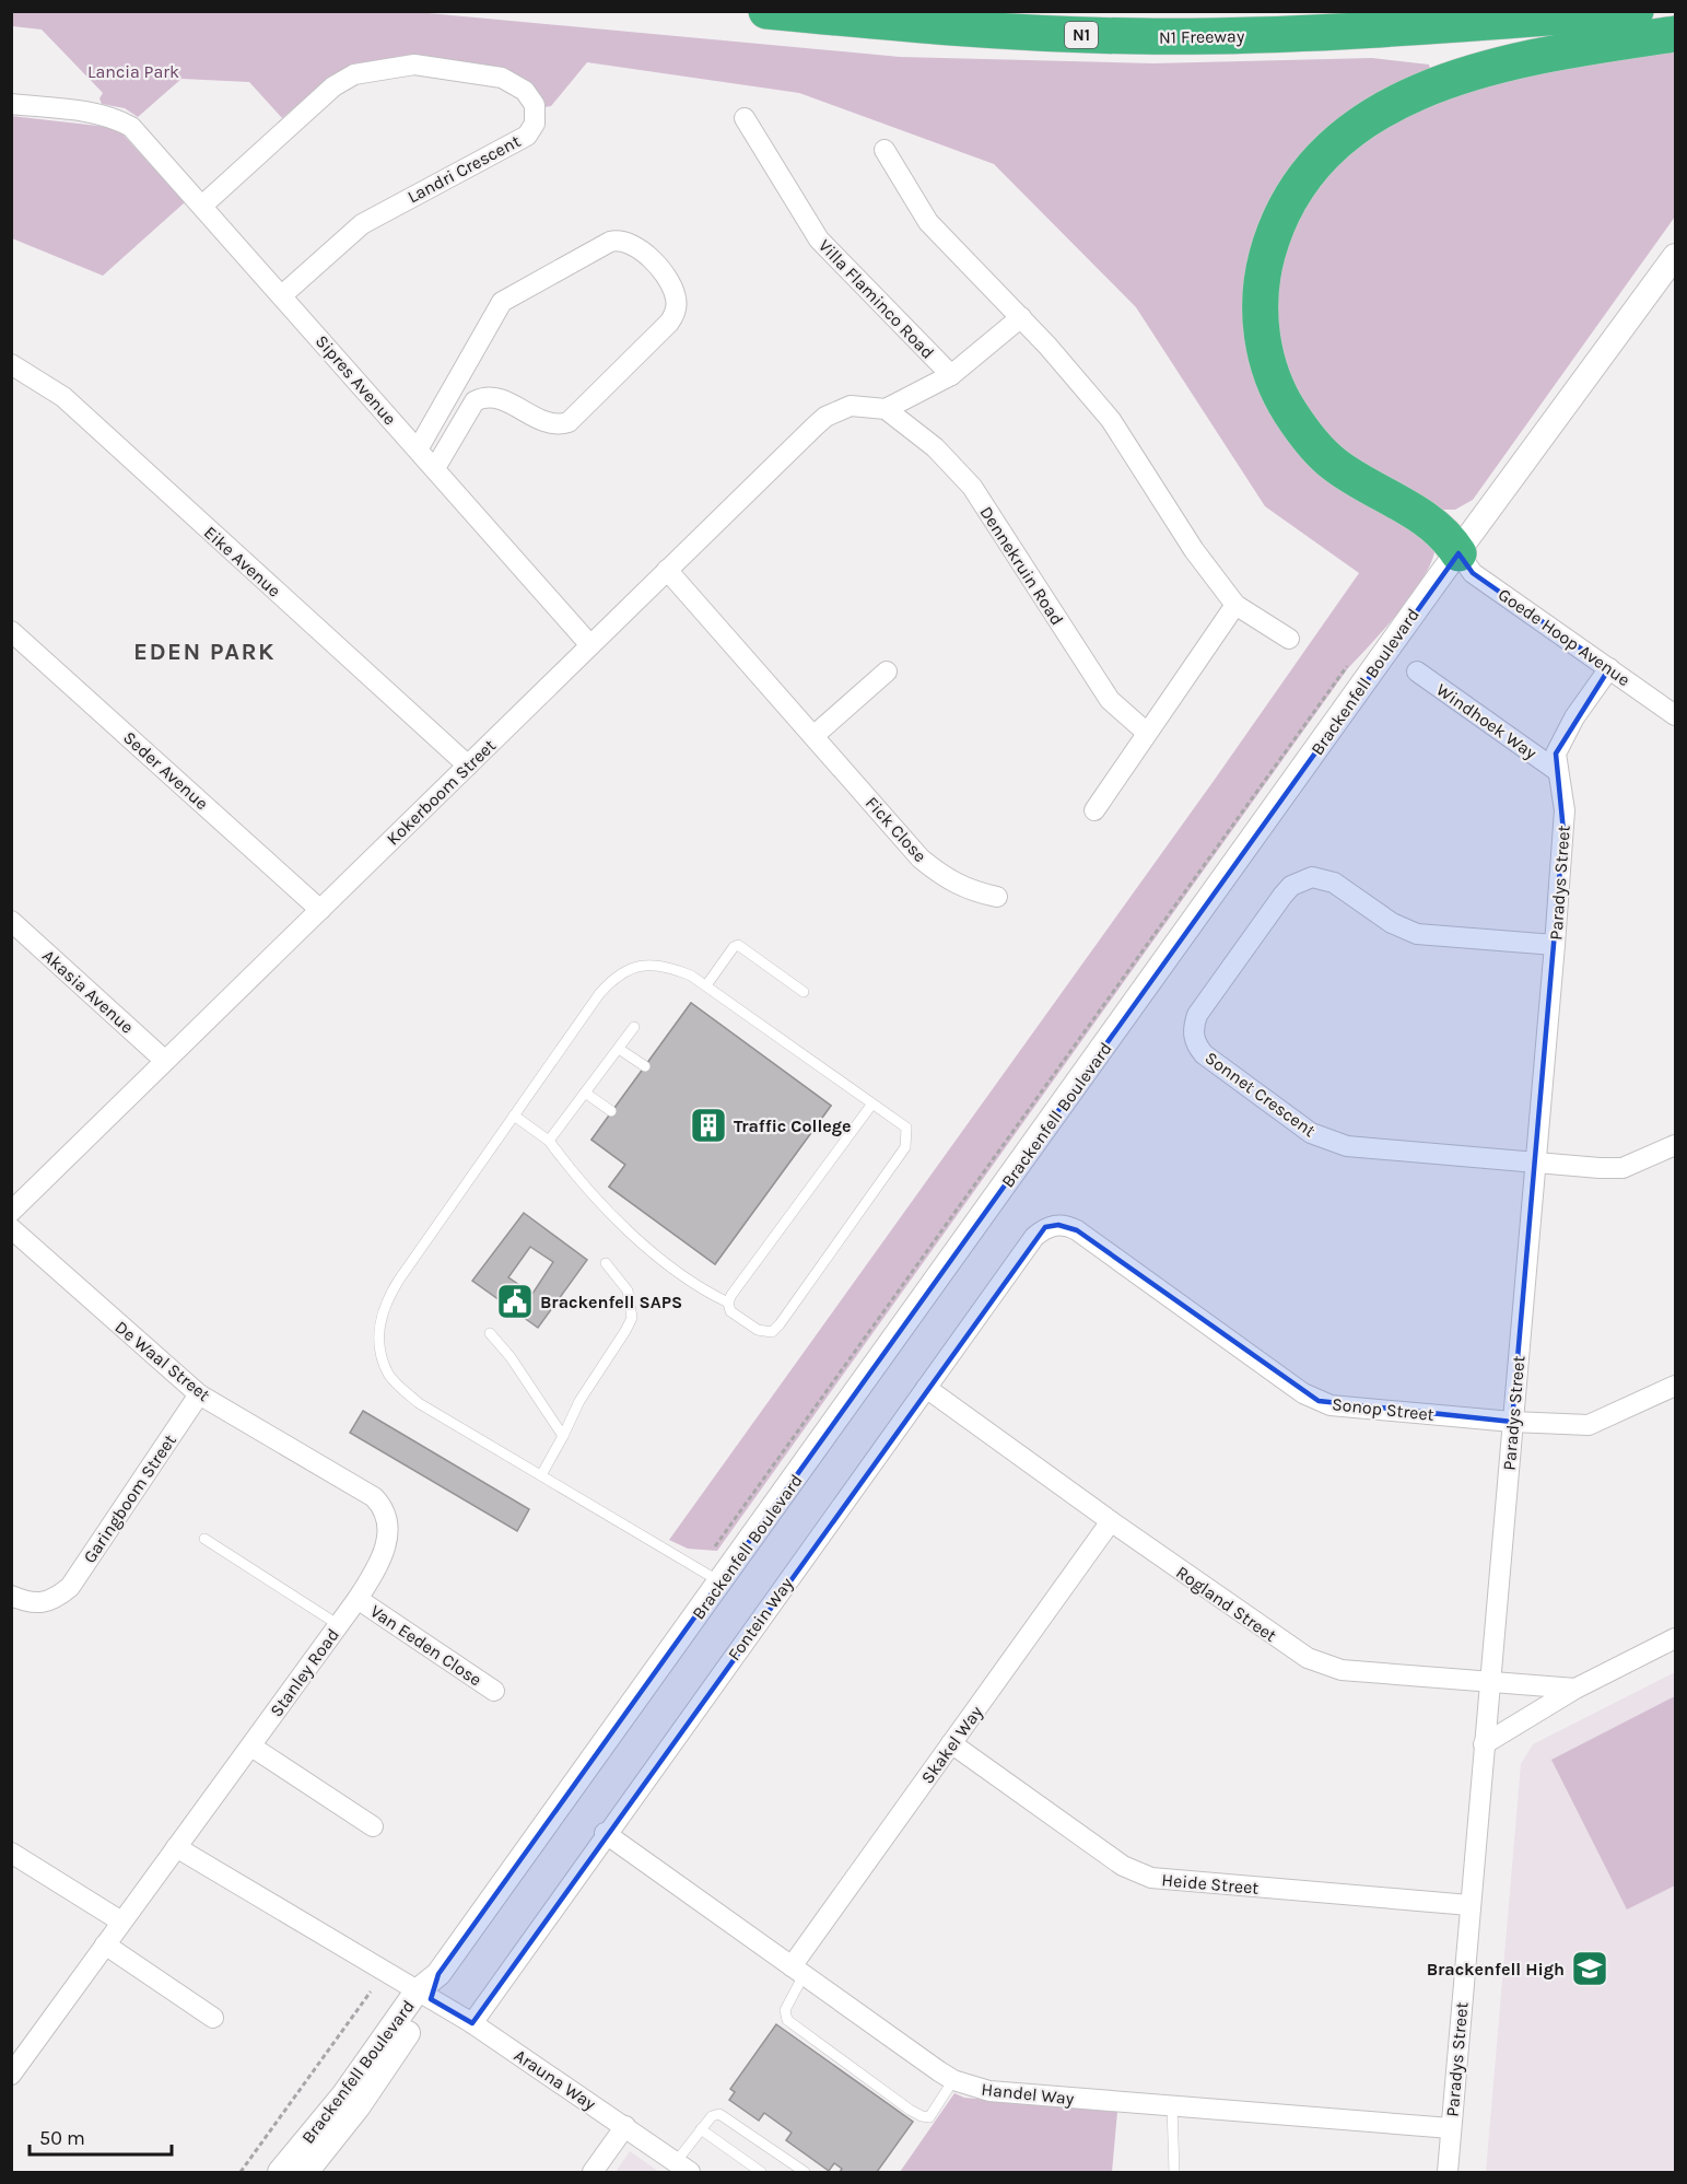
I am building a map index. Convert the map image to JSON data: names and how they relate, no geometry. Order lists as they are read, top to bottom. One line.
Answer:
{"streets":{"highway":["N1","N1 Freeway"],"street":["Landri Crescent","Villa Flaminco Road","Sipres Avenue","Eike Avenue","Dennekruin Road","Goede Hoop Avenue","Brackenfell Boulevard","Windhoek Way","Seder Avenue","Kokerboom Street","Fick Close","Paradys Street","Akasia Avenue","Sonnet Crescent","De Waal Street","Sonop Street","Garingboom Street","Rogland Street","Fontein Way","Van Eeden Close","Stanley Road","Skakel Way","Heide Street","Arauna Way","Handel Way"]},"crossings":[["Landri Crescent","Sipres Avenue"],["Villa Flaminco Road","Dennekruin Road"],["Villa Flaminco Road","Kokerboom Street"],["Sipres Avenue","Kokerboom Street"],["Eike Avenue","Kokerboom Street"],["Dennekruin Road","Kokerboom Street"],["Goede Hoop Avenue","Brackenfell Boulevard"],["Goede Hoop Avenue","Paradys Street"],["Brackenfell Boulevard","Arauna Way"],["Windhoek Way","Paradys Street"],["Seder Avenue","Kokerboom Street"],["Kokerboom Street","Fick Close"],["Kokerboom Street","Akasia Avenue"],["Paradys Street","Sonnet Crescent"],["Paradys Street","Sonop Street"],["Paradys Street","Rogland Street"],["Paradys Street","Heide Street"],["Paradys Street","Handel Way"],["De Waal Street","Garingboom Street"],["De Waal Street","Stanley Road"],["Sonop Street","Fontein Way"],["Rogland Street","Fontein Way"],["Rogland Street","Skakel Way"],["Fontein Way","Arauna Way"],["Fontein Way","Handel Way"],["Van Eeden Close","Stanley Road"],["Skakel Way","Heide Street"],["Skakel Way","Handel Way"]],"districts":["EDEN PARK"],"parks":["Lancia Park"],"places":{"building":["Traffic College"],"public building":["Brackenfell SAPS"],"school or university":["Brackenfell High"]},"scale_bar":"50 m"}
